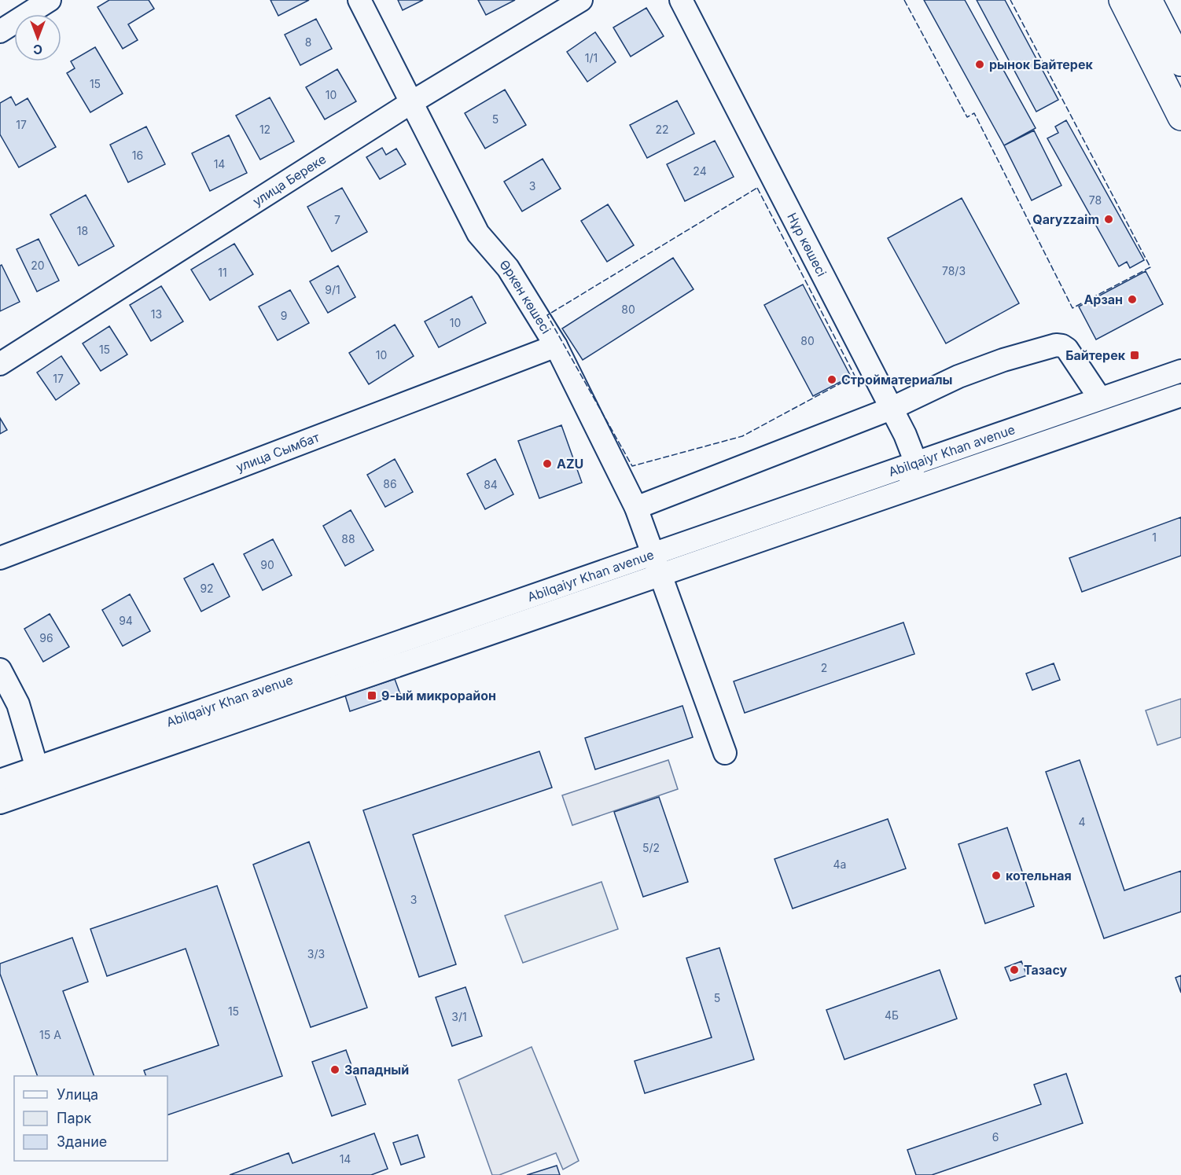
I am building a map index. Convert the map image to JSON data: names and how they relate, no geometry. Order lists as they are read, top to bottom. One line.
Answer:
{"streets":{"street":["улица Береке","Нұр көшесі","Өркен көшесі","Abilqaiyr Khan avenue","улица Сымбат"]},"crossings":[["улица Береке","Өркен көшесі"],["Нұр көшесі","Abilqaiyr Khan avenue"],["Өркен көшесі","Abilqaiyr Khan avenue"],["Өркен көшесі","улица Сымбат"]],"places":{"other":["рынок Байтерек","Qaryzzaim","Арзан","Стройматериалы","AZU","котельная","Тазасу","Западный"],"transit":["Байтерек","9-ый микрорайон"]},"house_numbers":["8","1/1","15","10","5","17","12","22","16","14","24","3","78","7","18","20","78/3","11","9/1","80","13","9","10","80","15","10","17","86","84","1","88","90","92","94","96","2","4","5/2","4а","3","3/3","5","15","4Б","3/1","15 А","6","14"],"legend":["Улица","Парк","Здание"],"north":"bottom"}
